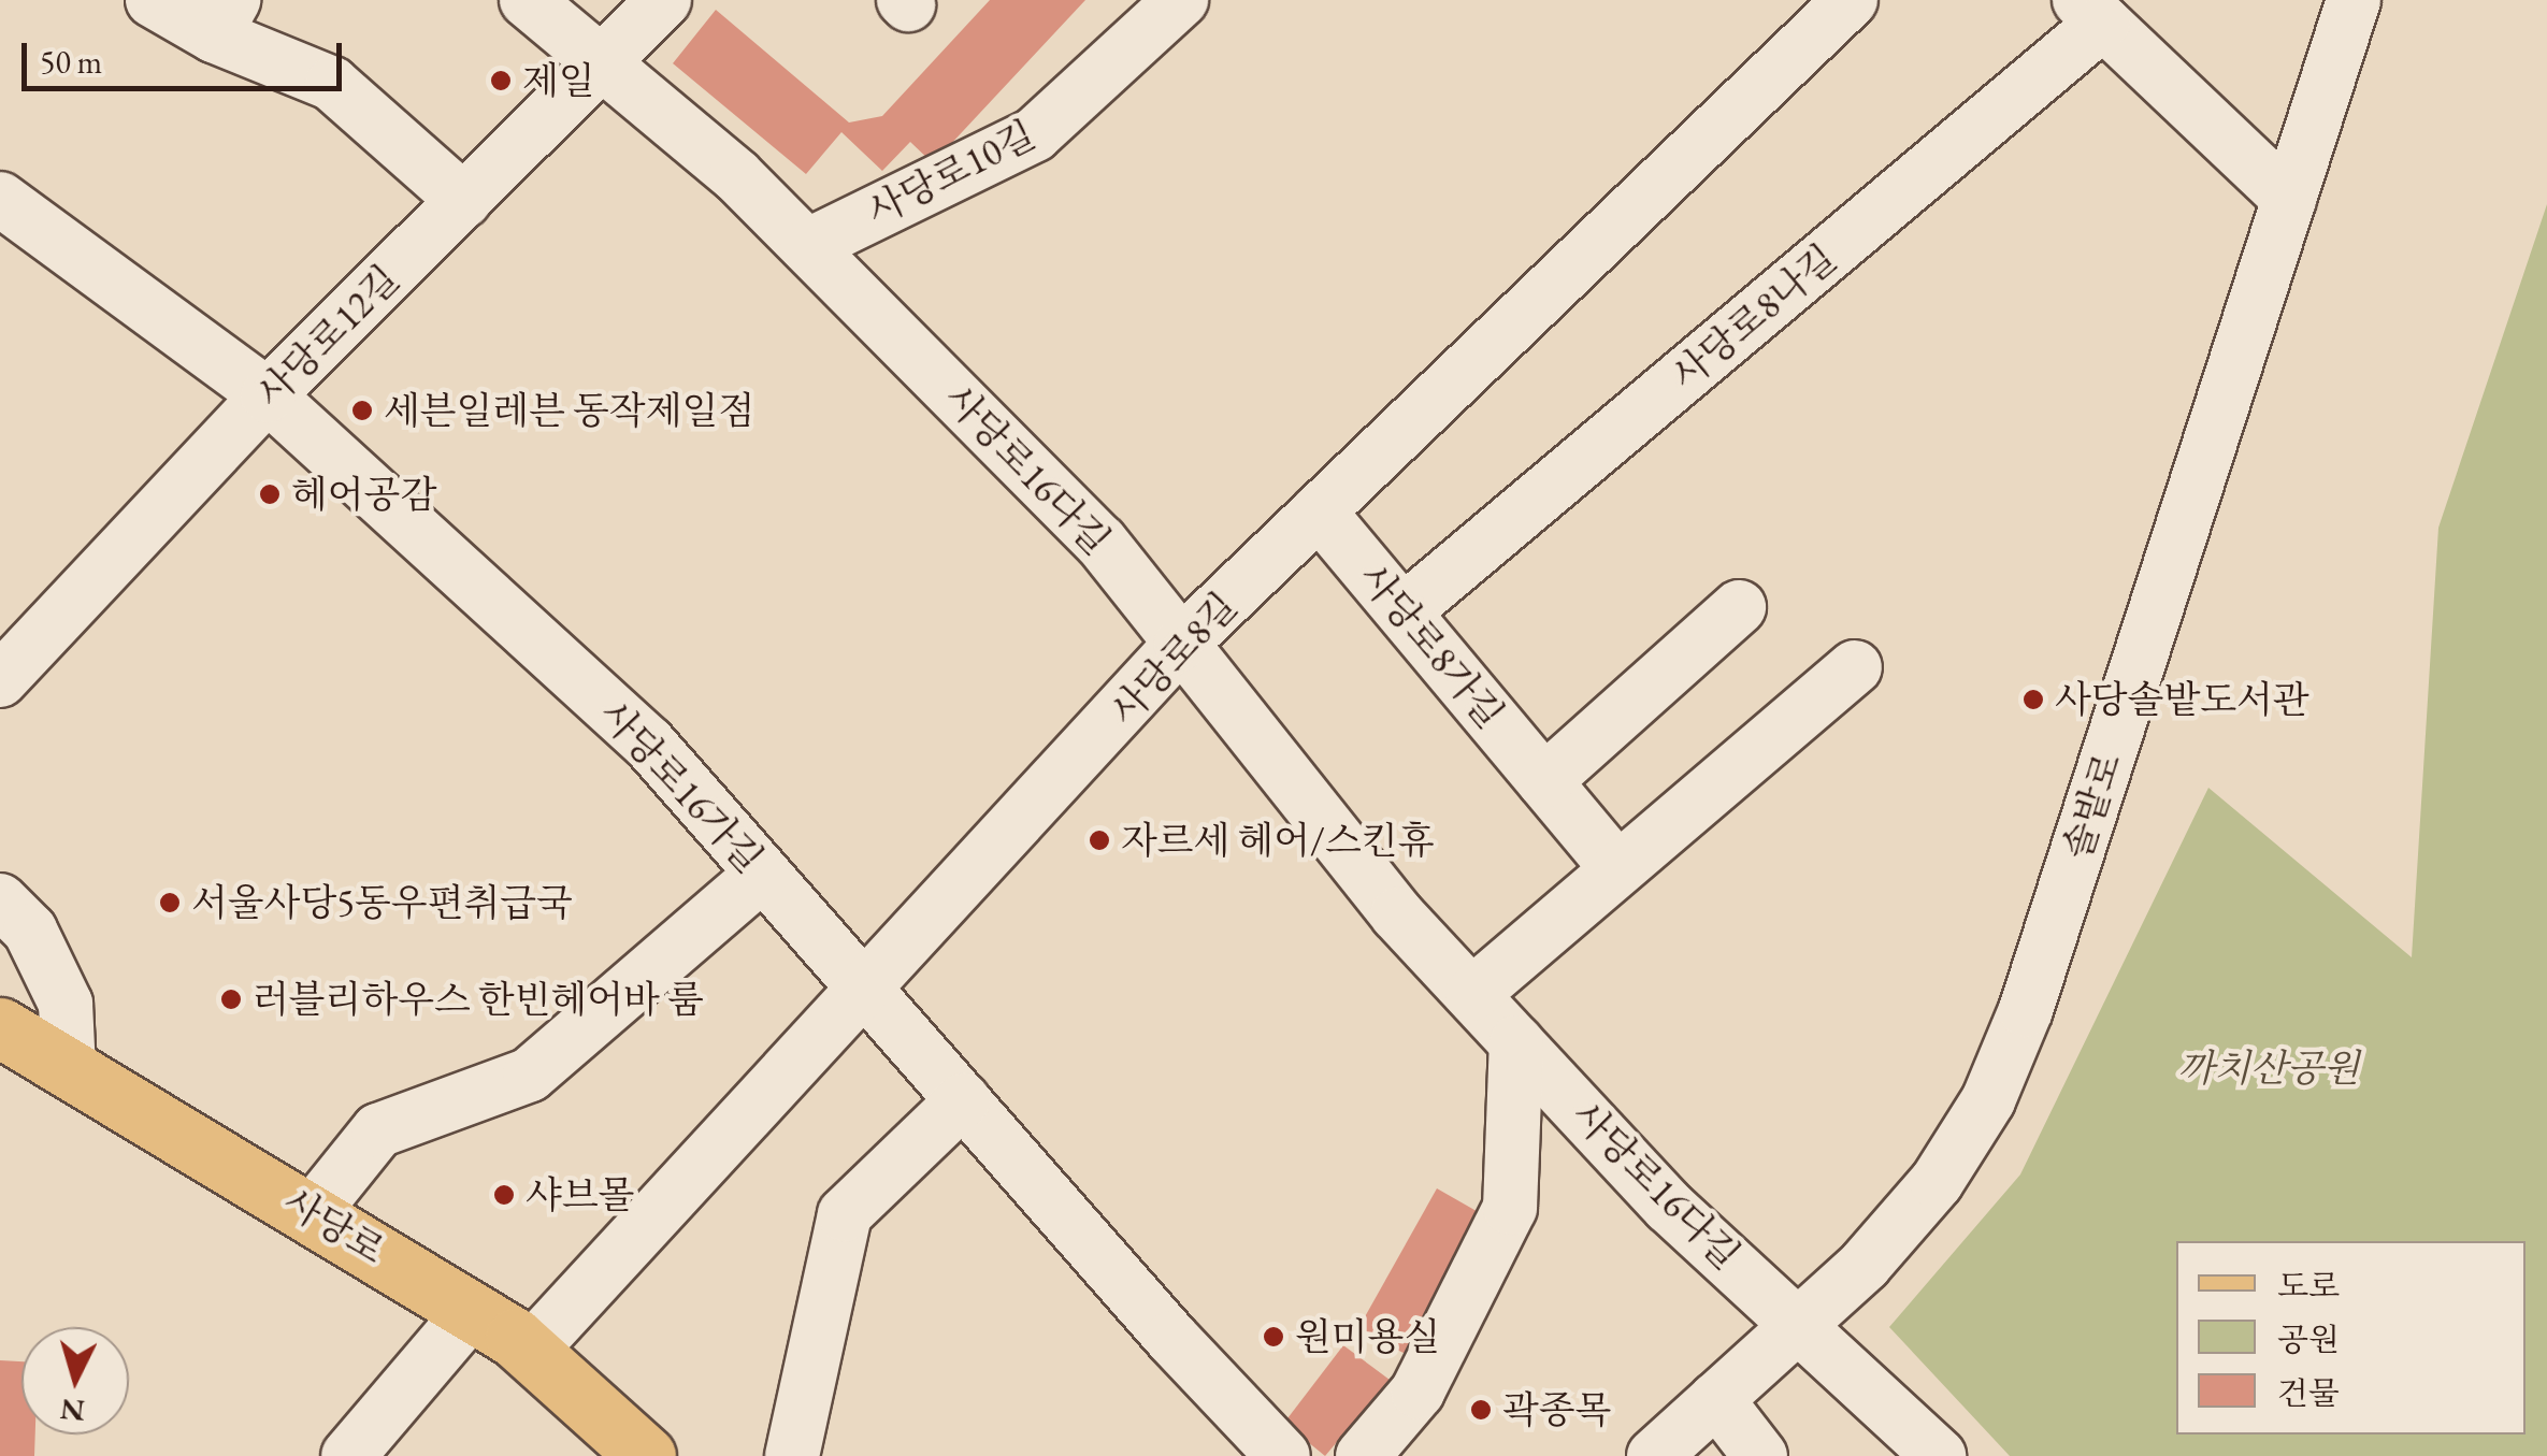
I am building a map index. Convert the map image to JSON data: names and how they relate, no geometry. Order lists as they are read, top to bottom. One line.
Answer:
{"streets":{"main road":["사당로"],"street":["사당로10길","사당로8나길","사당로12길","사당로16다길","사당로8가길","사당로8길","사당로16가길","솔밭로"]},"crossings":[["사당로10길","사당로16다길"],["사당로8나길","사당로8가길"],["사당로8나길","솔밭로"],["사당로12길","사당로16다길"],["사당로12길","사당로16가길"],["사당로16다길","사당로8길"],["사당로16다길","솔밭로"],["사당로8가길","사당로8길"],["사당로8길","사당로16가길"],["사당로8길","사당로"]],"parks":["까치산공원"],"places":["제일","세븐일레븐 동작제일점","헤어공감","사당솔밭도서관","자르세 헤어/스킨휴","서울사당5동우편취급국","러블리하우스 한빈헤어바 룸","샤브몰","원미용실","곽종목"],"legend":["도로","공원","건물"],"scale_bar":"50 m","north":"bottom"}
